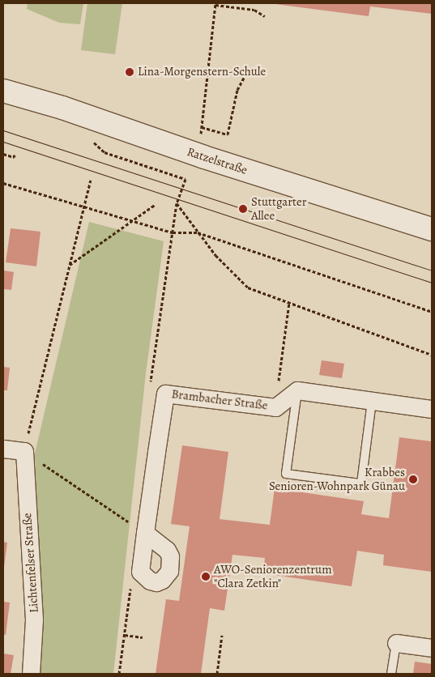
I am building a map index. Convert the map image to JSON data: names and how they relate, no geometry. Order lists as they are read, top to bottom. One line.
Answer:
{"streets":{"main road":["Ratzelstraße"],"street":["Brambacher Straße","Lichtenfelser Straße"]},"places":["Lina-Morgenstern-Schule","Stuttgarter Allee","Krabbes Senioren-Wohnpark Günau","AWO-Seniorenzentrum \"Clara Zetkin\""]}
